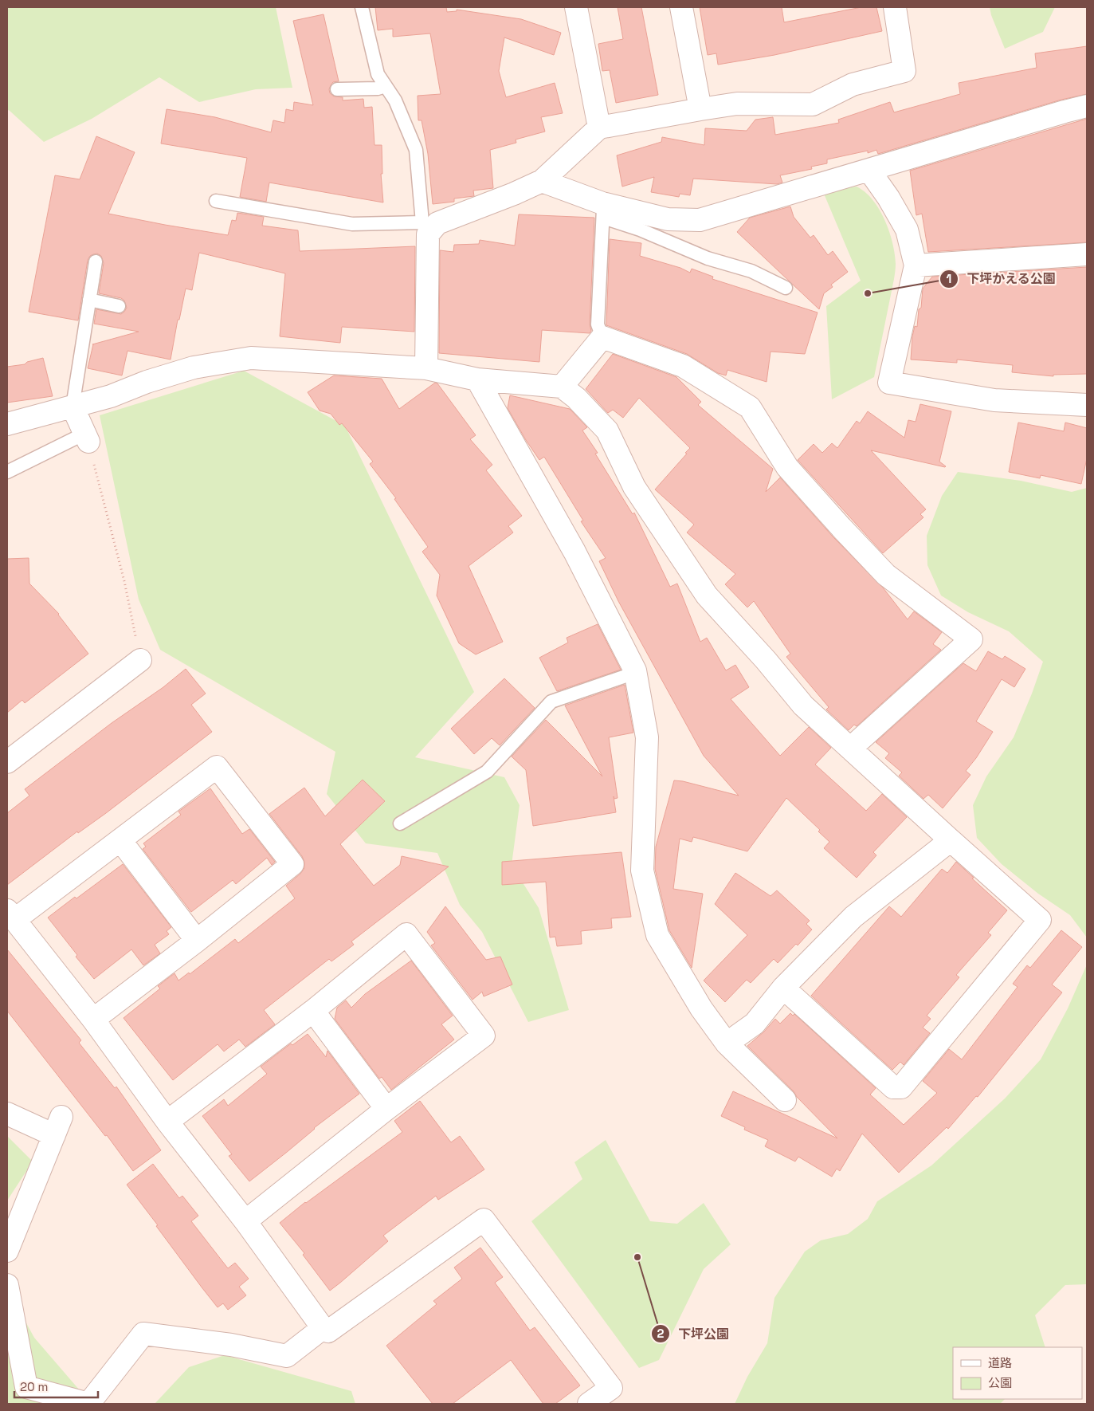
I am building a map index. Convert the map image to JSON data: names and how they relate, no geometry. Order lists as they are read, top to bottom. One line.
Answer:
{"places":["下坪かえる公園","下坪公園"],"legend":["道路","公園"],"scale_bar":"20 m"}
